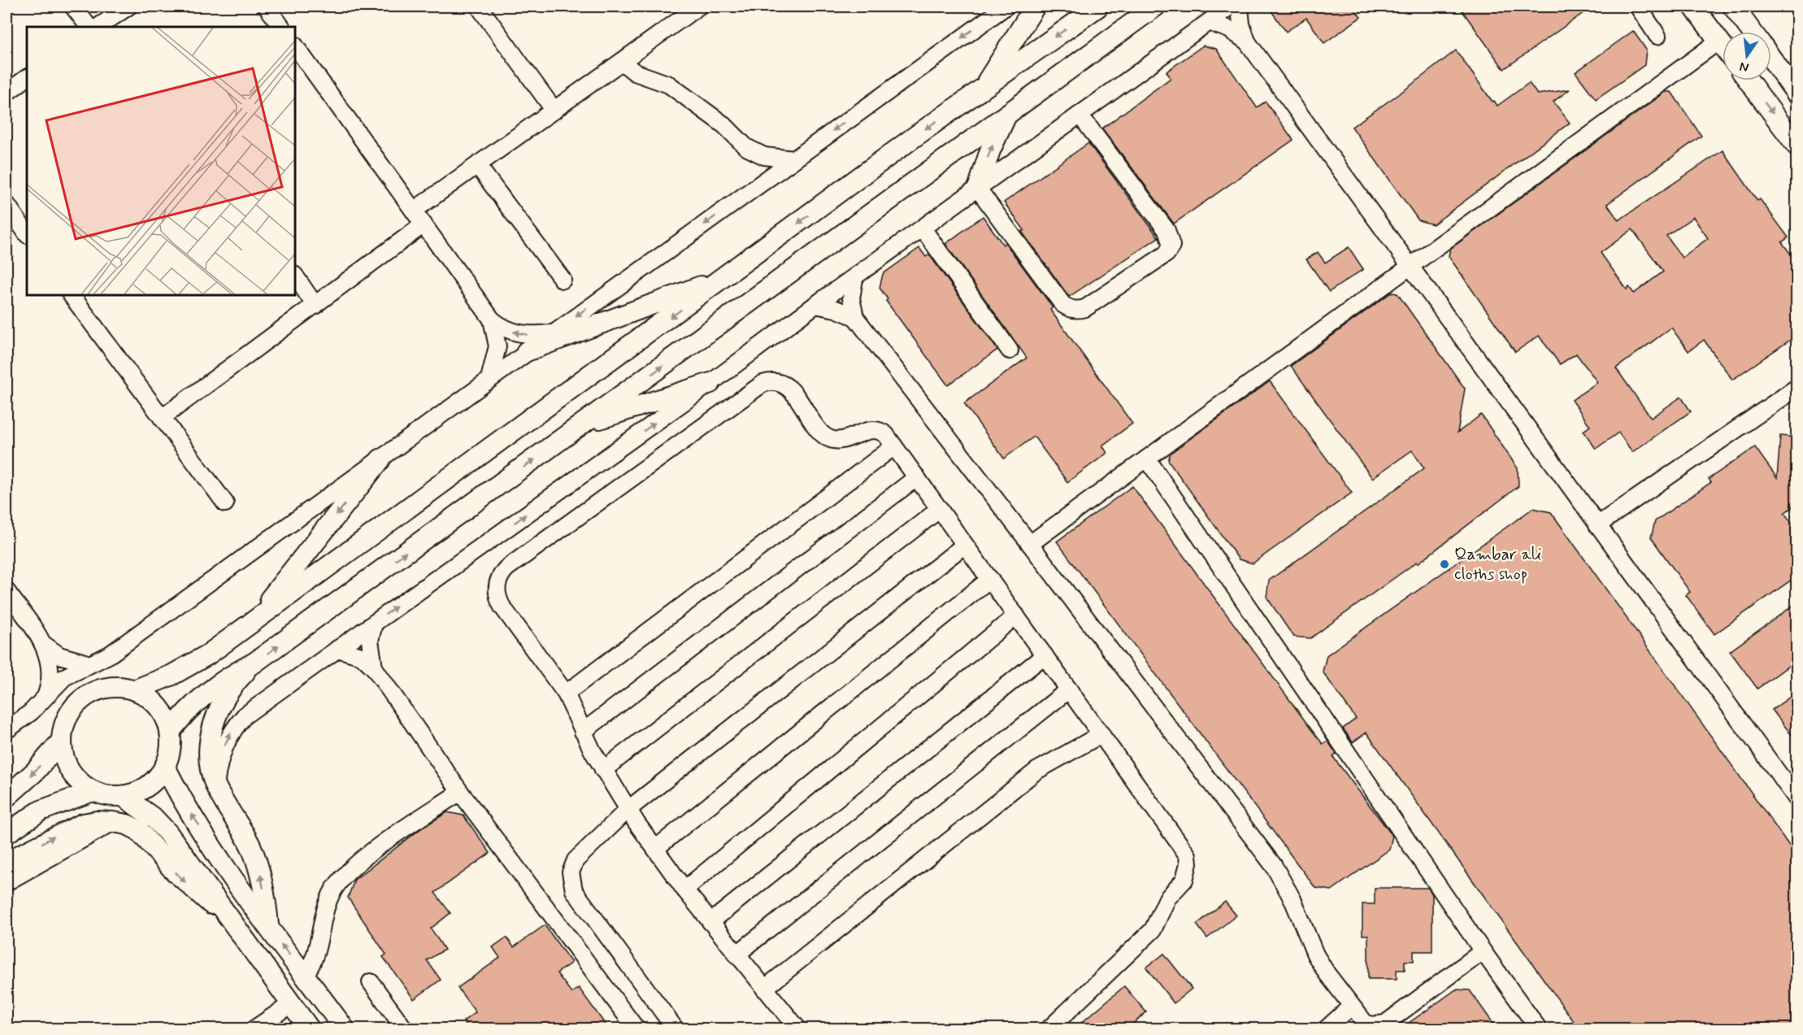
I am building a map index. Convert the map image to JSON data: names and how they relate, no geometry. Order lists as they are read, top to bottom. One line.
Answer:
{"places":["Qambar ali cloths shop"],"north":"bottom"}
